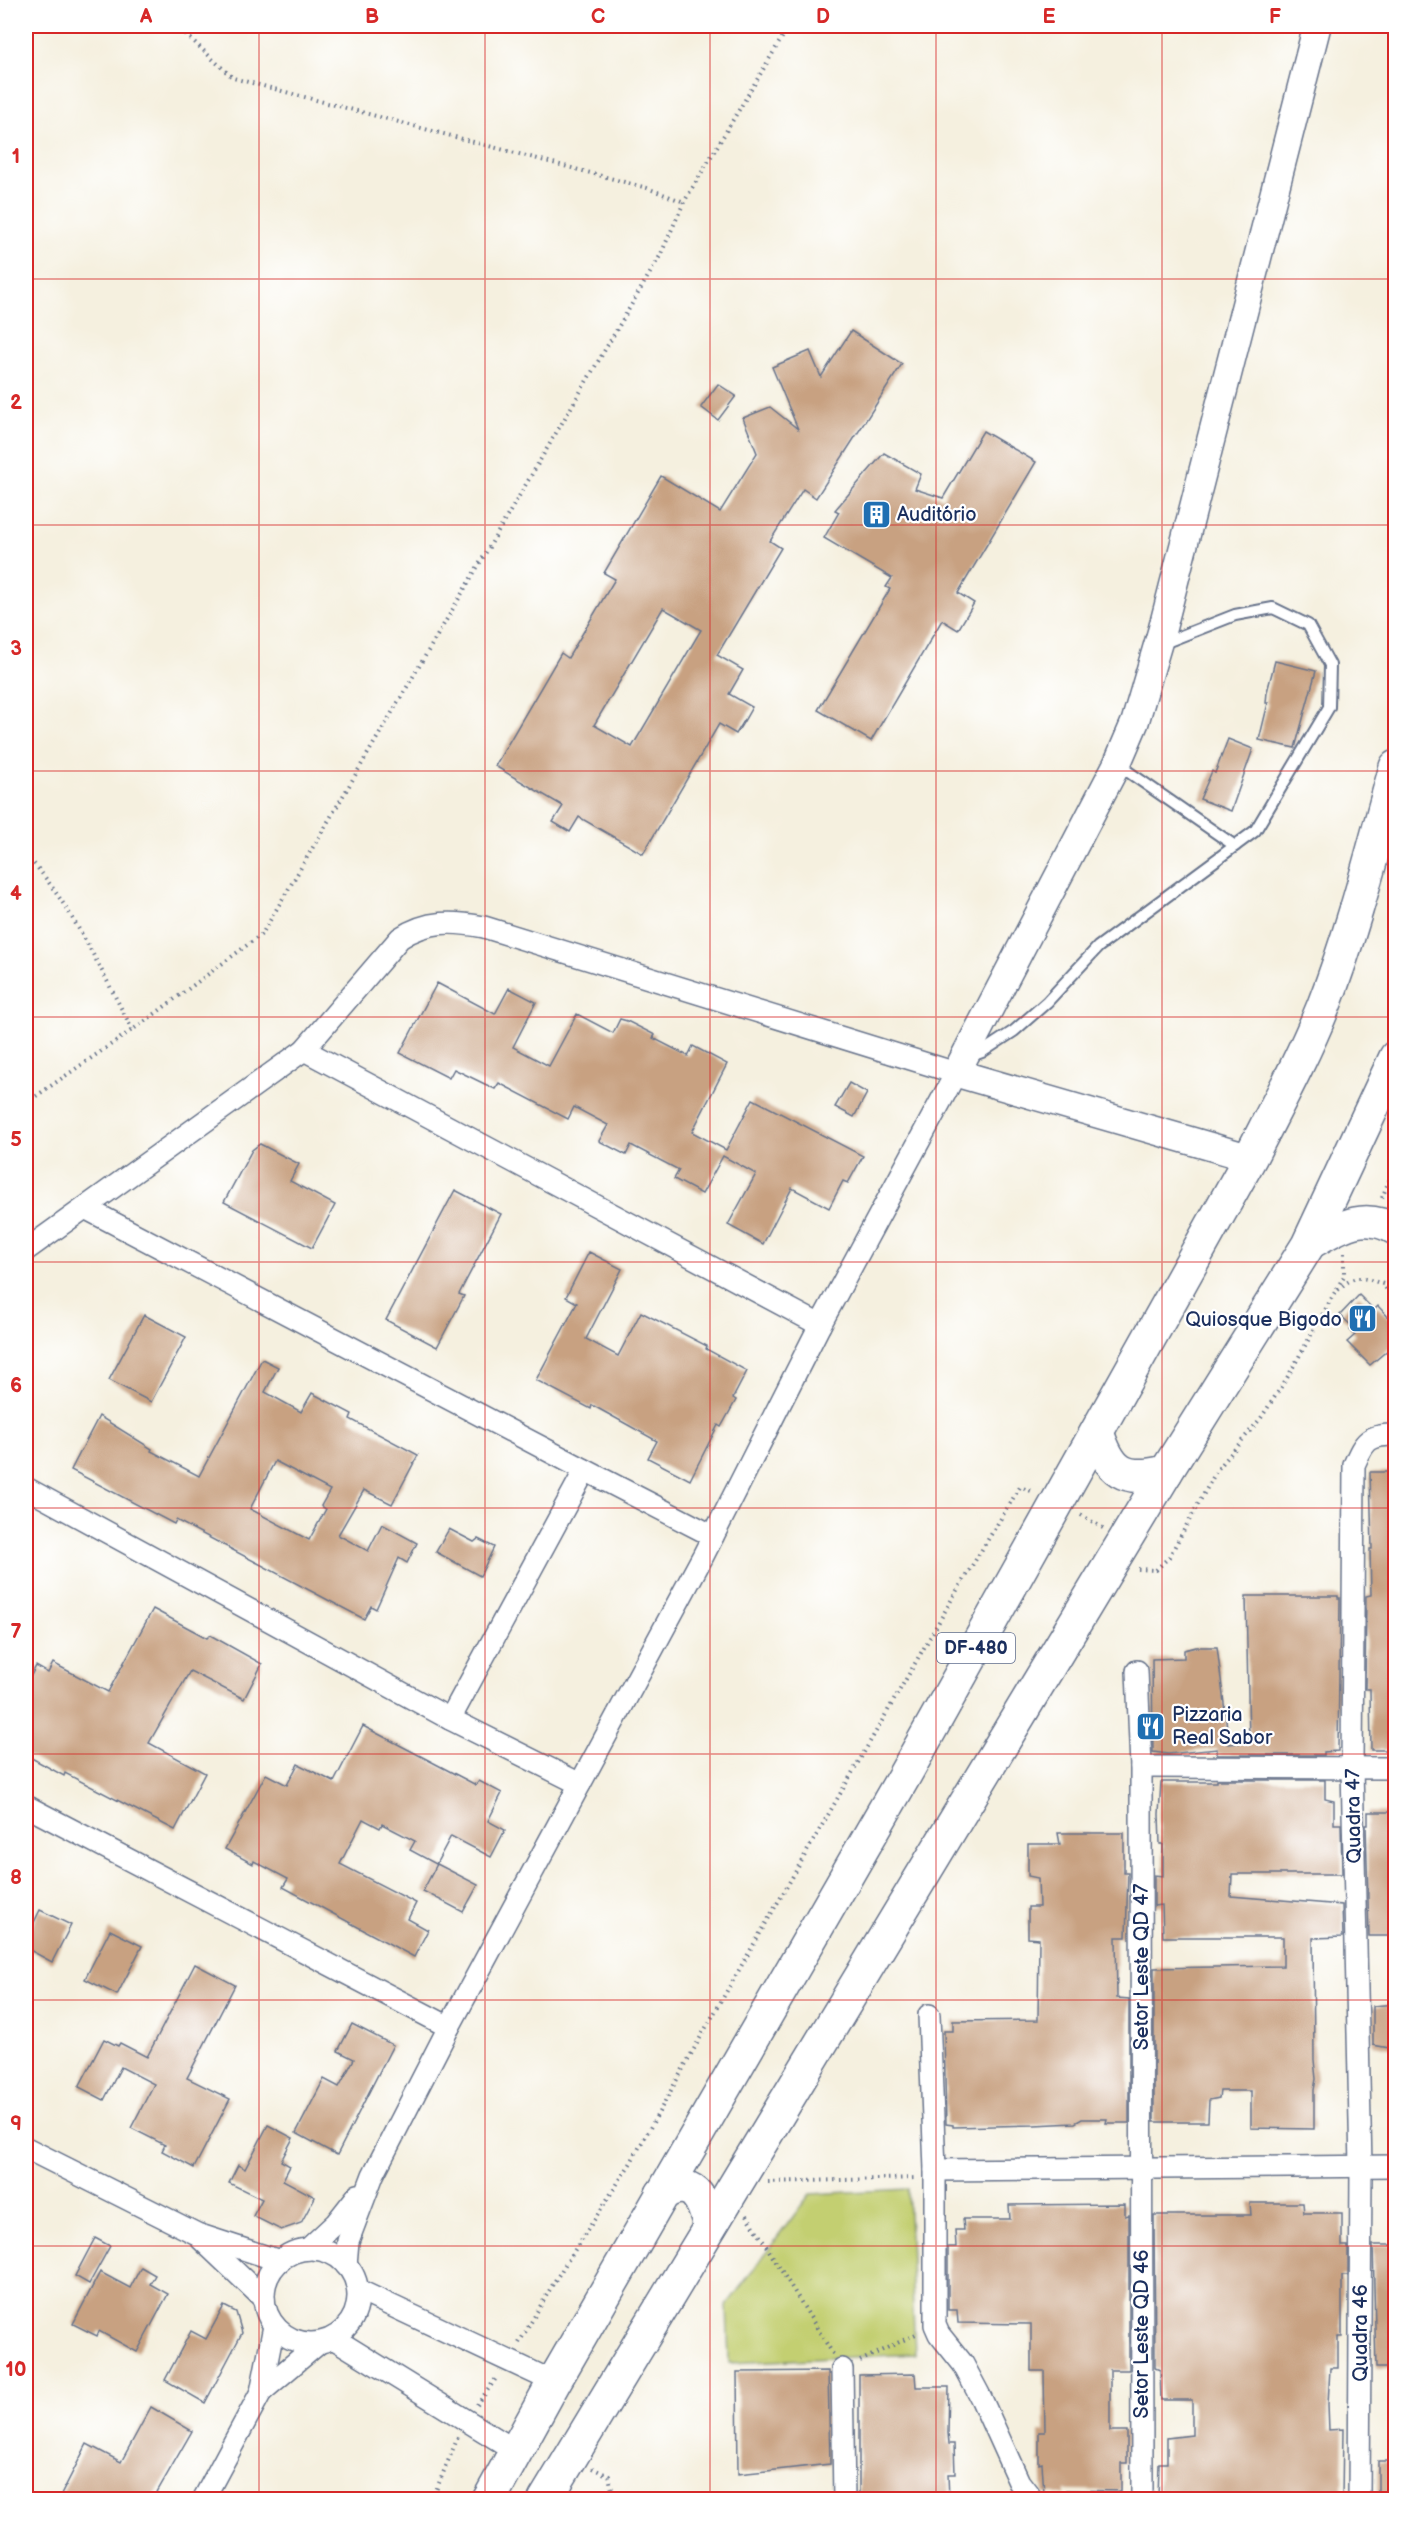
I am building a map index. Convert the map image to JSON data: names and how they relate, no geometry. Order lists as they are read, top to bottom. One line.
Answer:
{"streets":{"main road":["DF-480"],"street":["Quadra 47","Setor Leste QD 47","Quadra 46","Setor Leste QD 46"]},"crossings":[["Quadra 47","Quadra 46"],["Setor Leste QD 47","Setor Leste QD 46"]],"places":{"building":["Auditório"],"restaurant":["Quiosque Bigodo","Pizzaria Real Sabor"]},"grid":{"columns":["A","B","C","D","E","F"],"rows":["1","2","3","4","5","6","7","8","9","10"]}}
